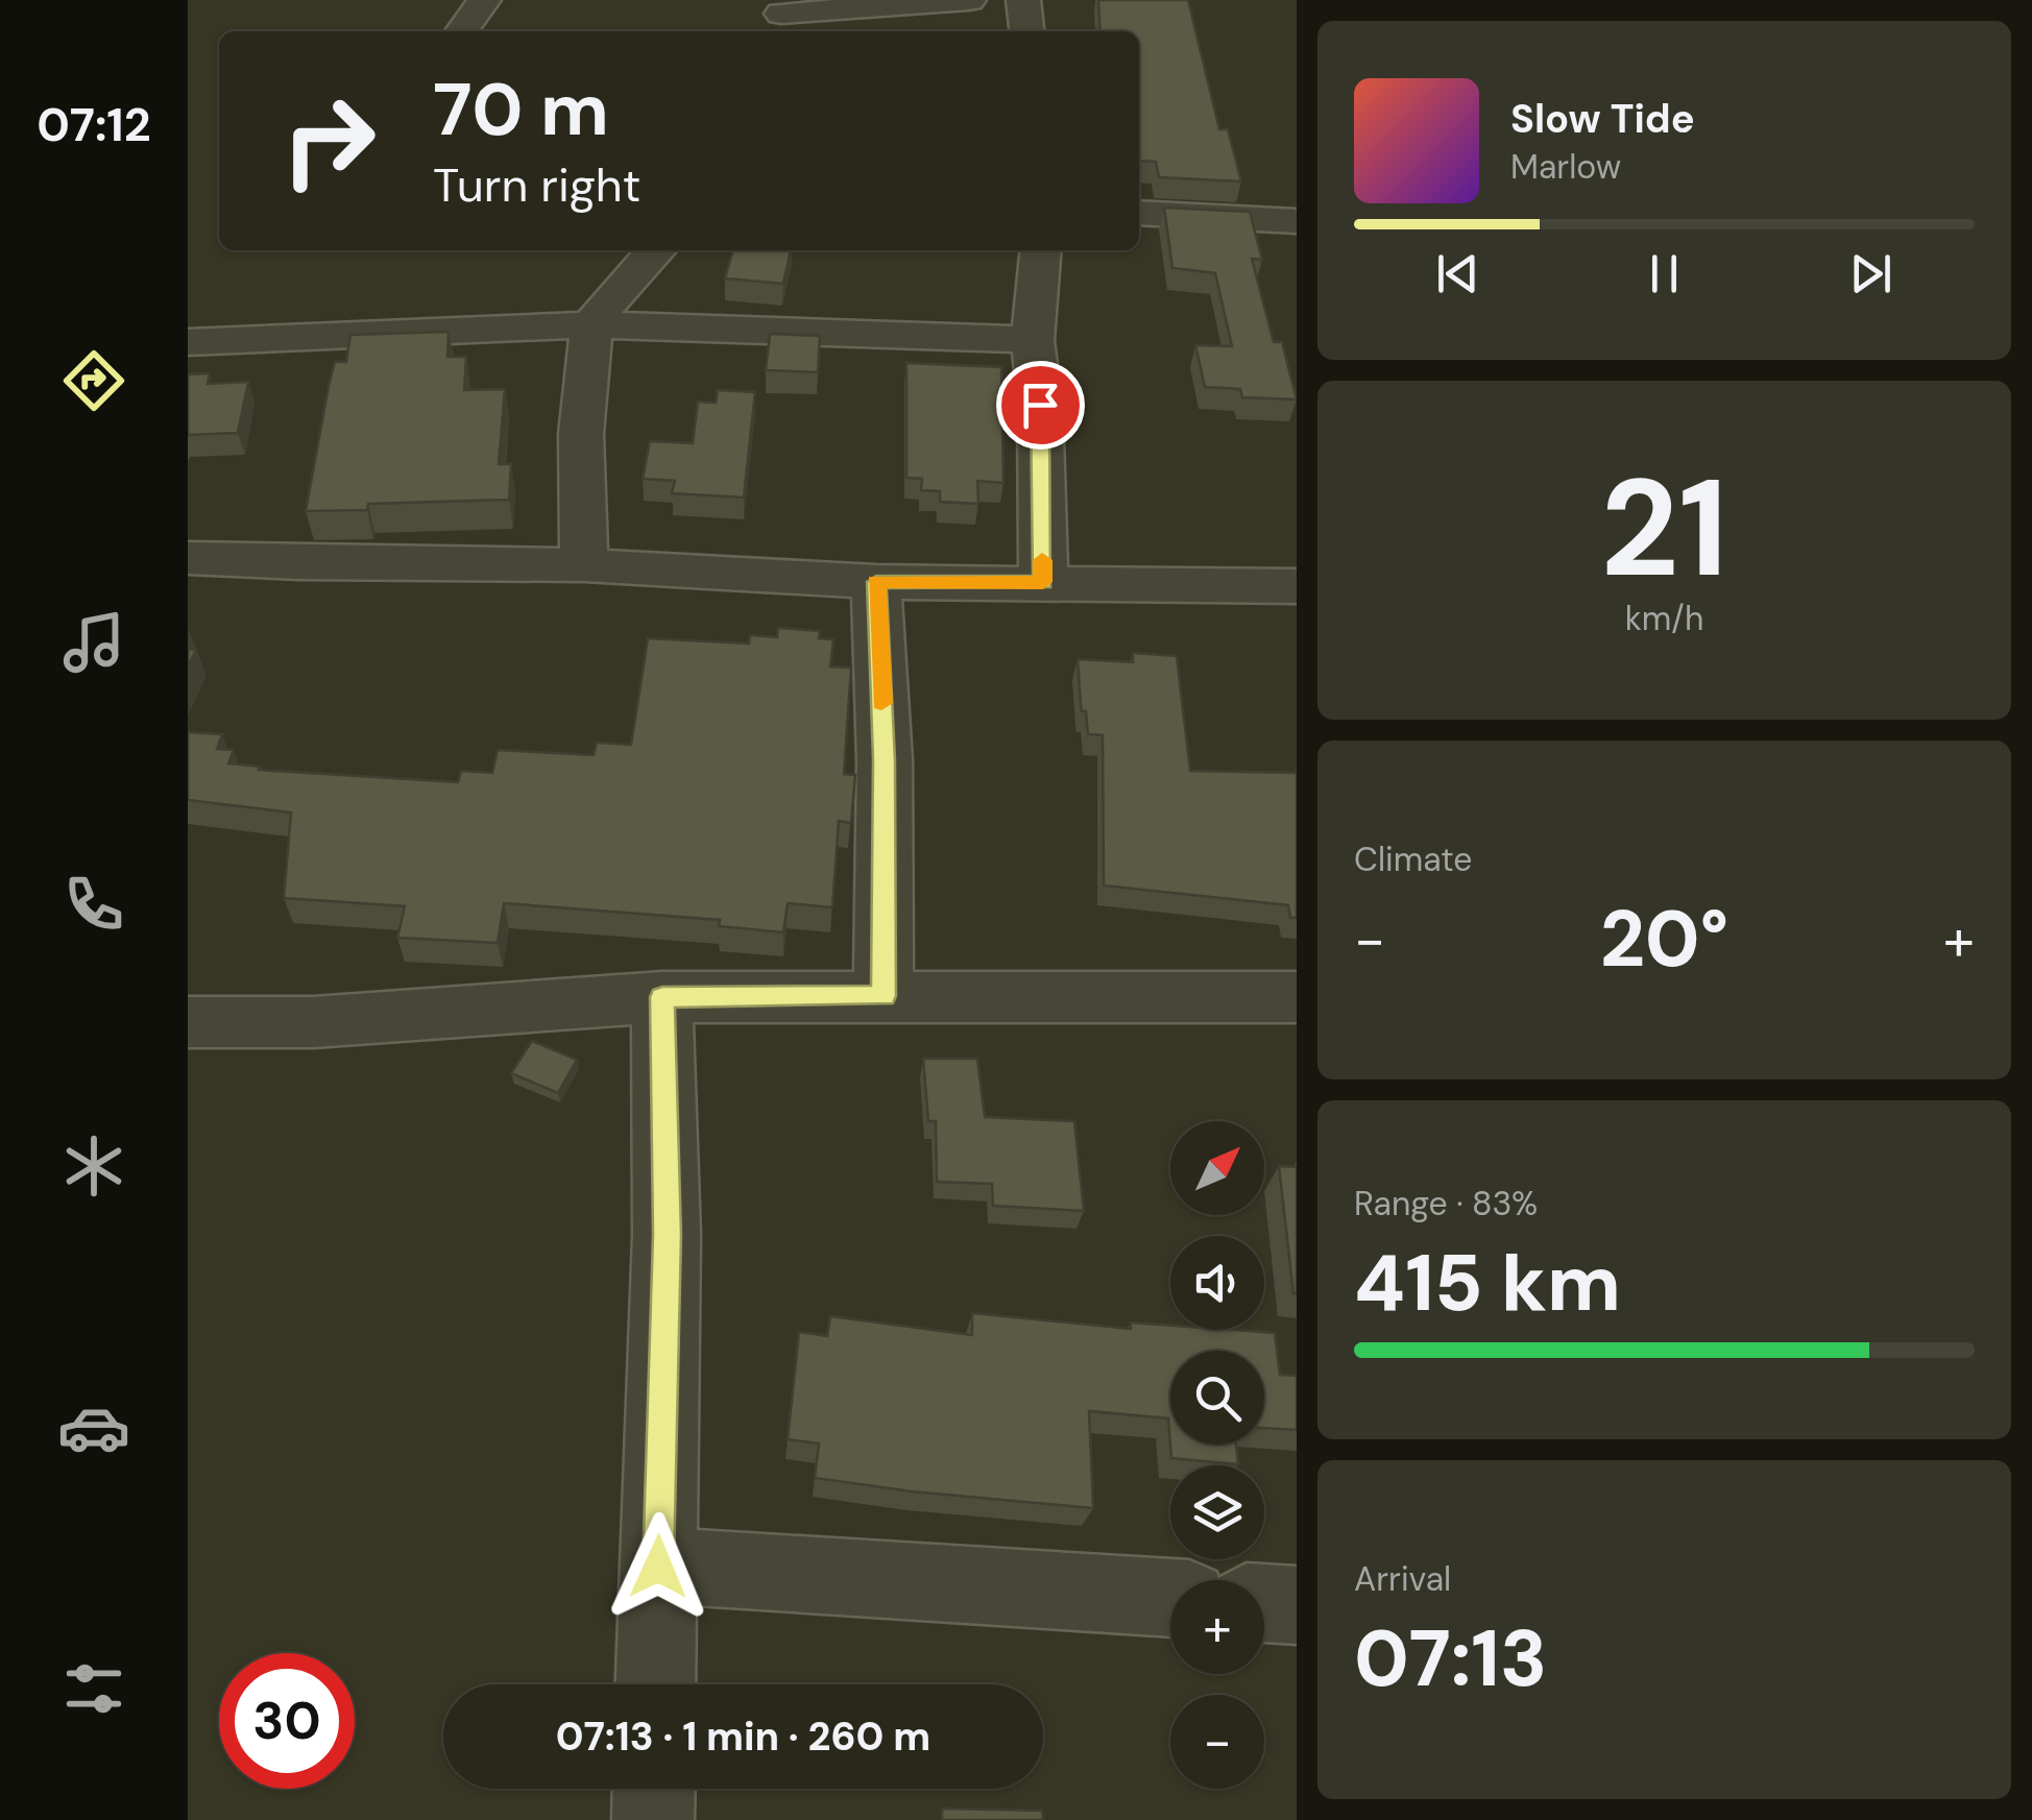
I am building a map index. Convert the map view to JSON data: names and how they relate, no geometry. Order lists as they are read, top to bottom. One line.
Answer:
{"north":"top right","page":{"tabs":"07:12","turn":["70 m","Turn right"],"song":["Slow Tide","Marlow"],"tile":[["21","km/h"],"Climate",["Range · 83%","415 km"],["Arrival","07:13"]],"heat":["−","20°","+"],"map_buttons":["+","−"],"limit":"30","trip":"07:13 · 1 min · 260 m"}}
